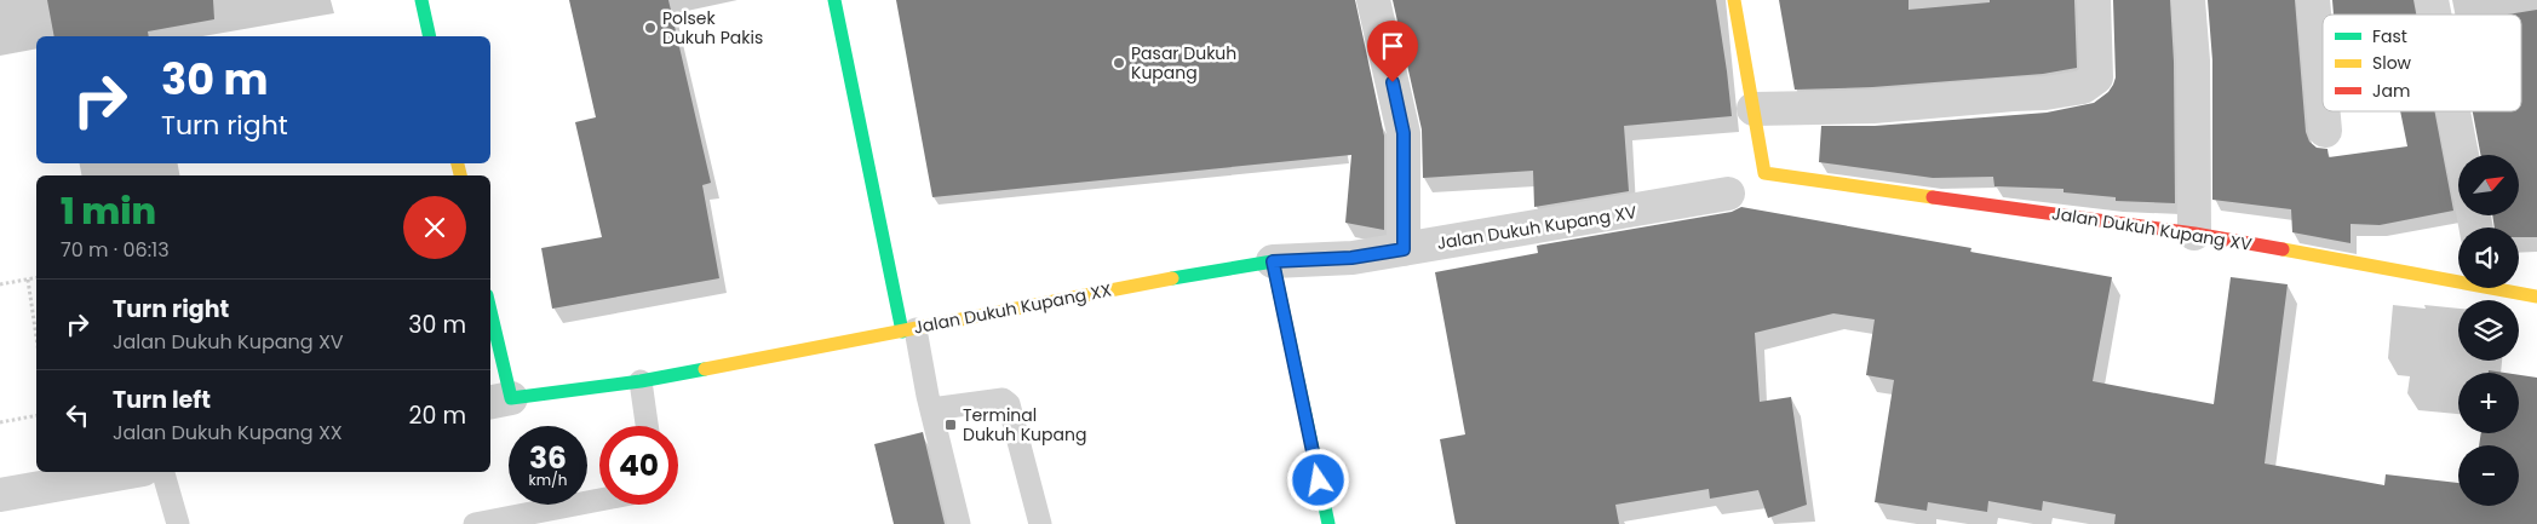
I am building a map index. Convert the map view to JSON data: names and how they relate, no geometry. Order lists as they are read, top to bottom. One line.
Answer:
{"streets":{"street":["Jalan Dukuh Kupang XV","Jalan Dukuh Kupang XX"]},"crossings":[["Jalan Dukuh Kupang XV","Jalan Dukuh Kupang XX"]],"places":{"other":["Polsek Dukuh Pakis","Pasar Dukuh Kupang"],"transit":["Terminal Dukuh Kupang"]},"legend":["Fast","Slow","Jam"],"north":"top right","page":{"turn":["30 m","Turn right"],"map_buttons":["+","−"],"heading":["1 min","70 m · 06:13"],"list":[{"name":"Turn right","note":"Jalan Dukuh Kupang XV","value":"30 m"},{"name":"Turn left","note":"Jalan Dukuh Kupang XX","value":"20 m"}],"speed":"36 km/h","limit":"40"}}
